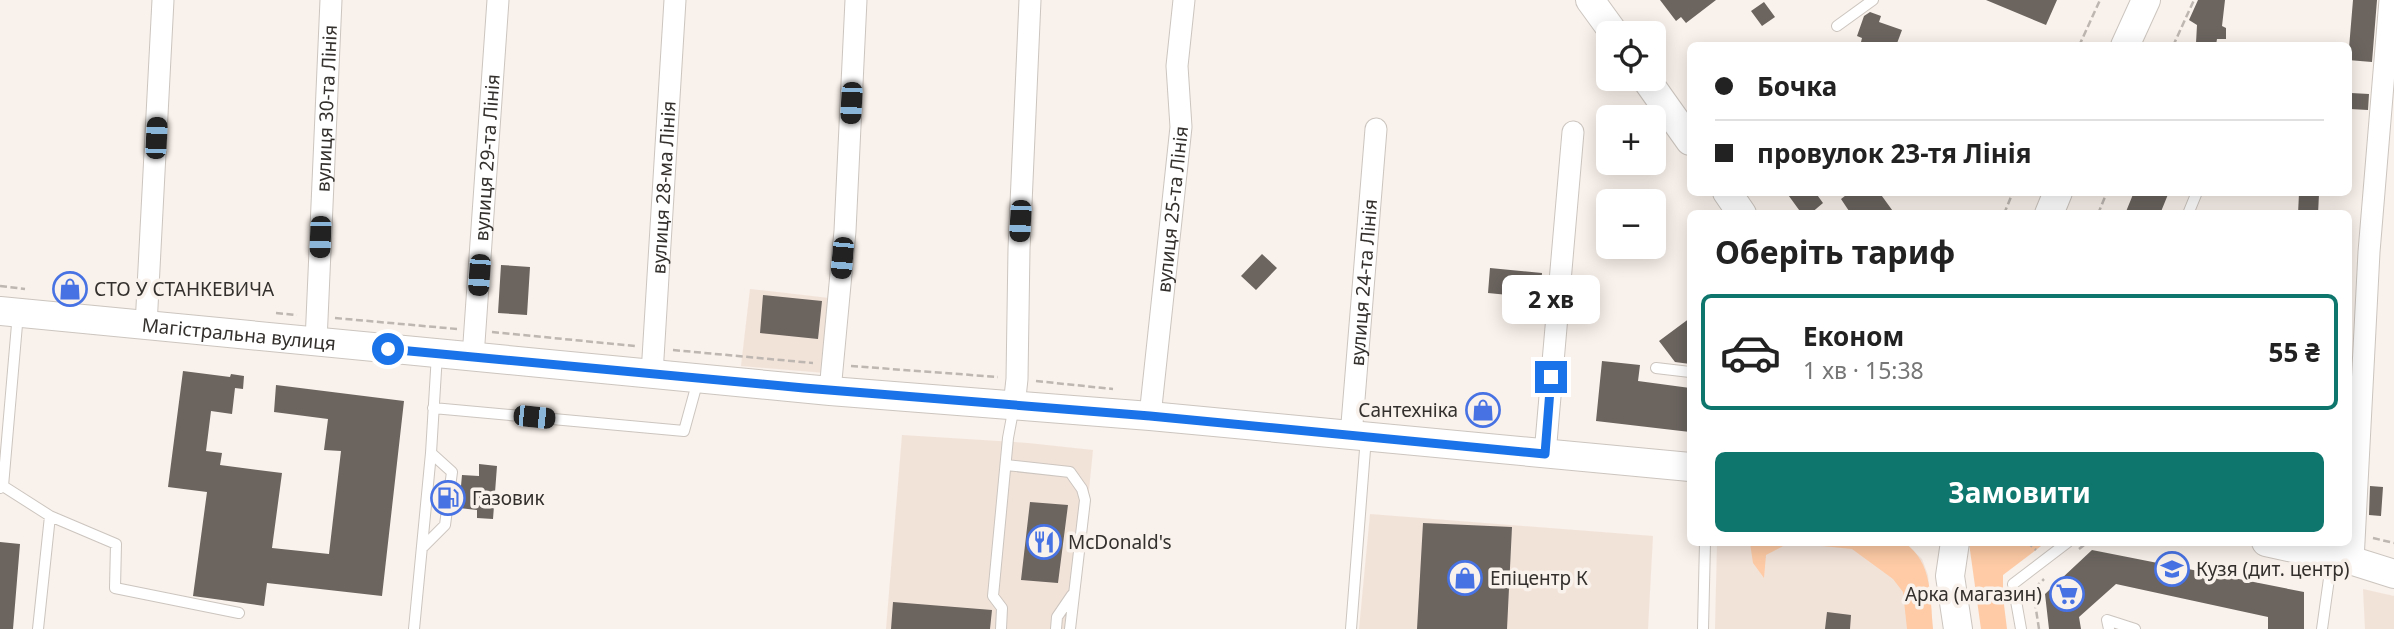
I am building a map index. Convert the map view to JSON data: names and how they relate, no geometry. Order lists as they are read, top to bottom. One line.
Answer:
{"streets":{"main road":["Магістральна вулиця"],"street":["вулиця 30-та Лінія","вулиця 29-та Лінія","вулиця 28-ма Лінія","вулиця 25-та Лінія","вулиця 24-та Лінія"]},"crossings":[["вулиця 30-та Лінія","Магістральна вулиця"],["вулиця 29-та Лінія","Магістральна вулиця"],["вулиця 28-ма Лінія","Магістральна вулиця"],["вулиця 25-та Лінія","Магістральна вулиця"],["вулиця 24-та Лінія","Магістральна вулиця"]],"places":{"shop":["СТО У СТАНКЕВИЧА","Сантехніка","Епіцентр К"],"fuel station":["Газовик"],"restaurant":["McDonald's"],"school or university":["Кузя (дит. центр)"],"supermarket":["Арка (магазин)"]},"page":{"map_buttons":["+","−"],"banner":["Бочка","провулок 23-тя Лінія"],"heading":"Оберіть тариф","bubble":"2 хв","list":[{"name":"Економ","note":"1 хв · 15:38","value":"55 ₴"}],"buttons":"Замовити"}}
